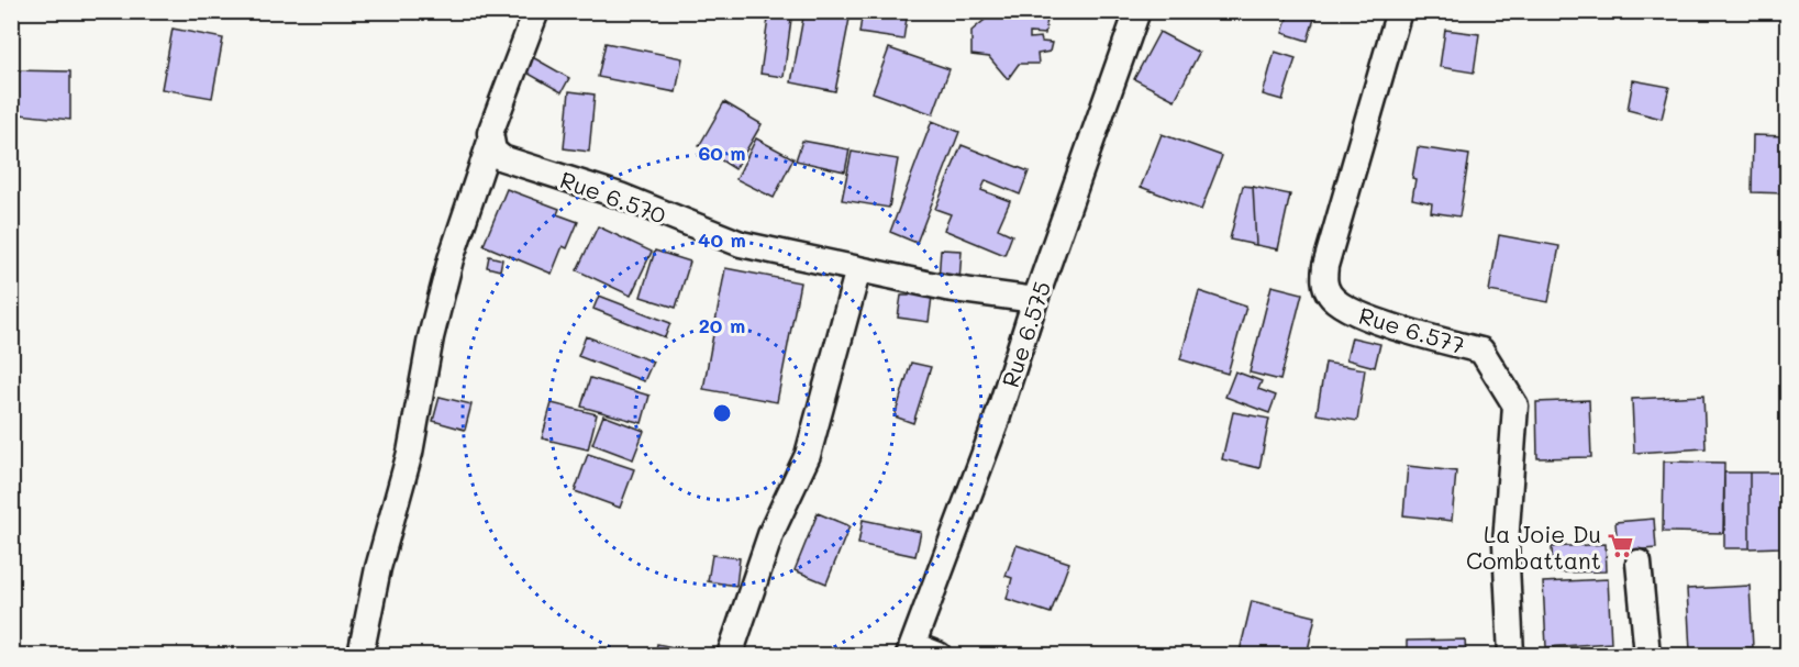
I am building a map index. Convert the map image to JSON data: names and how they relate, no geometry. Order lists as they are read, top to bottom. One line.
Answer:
{"streets":{"street":["Rue 6.570","Rue 6.577","Rue 6.575"]},"crossings":[["Rue 6.570","Rue 6.575"]],"places":{"supermarket":["La Joie Du Combattant"]},"rings":["60 m","40 m","20 m"]}
